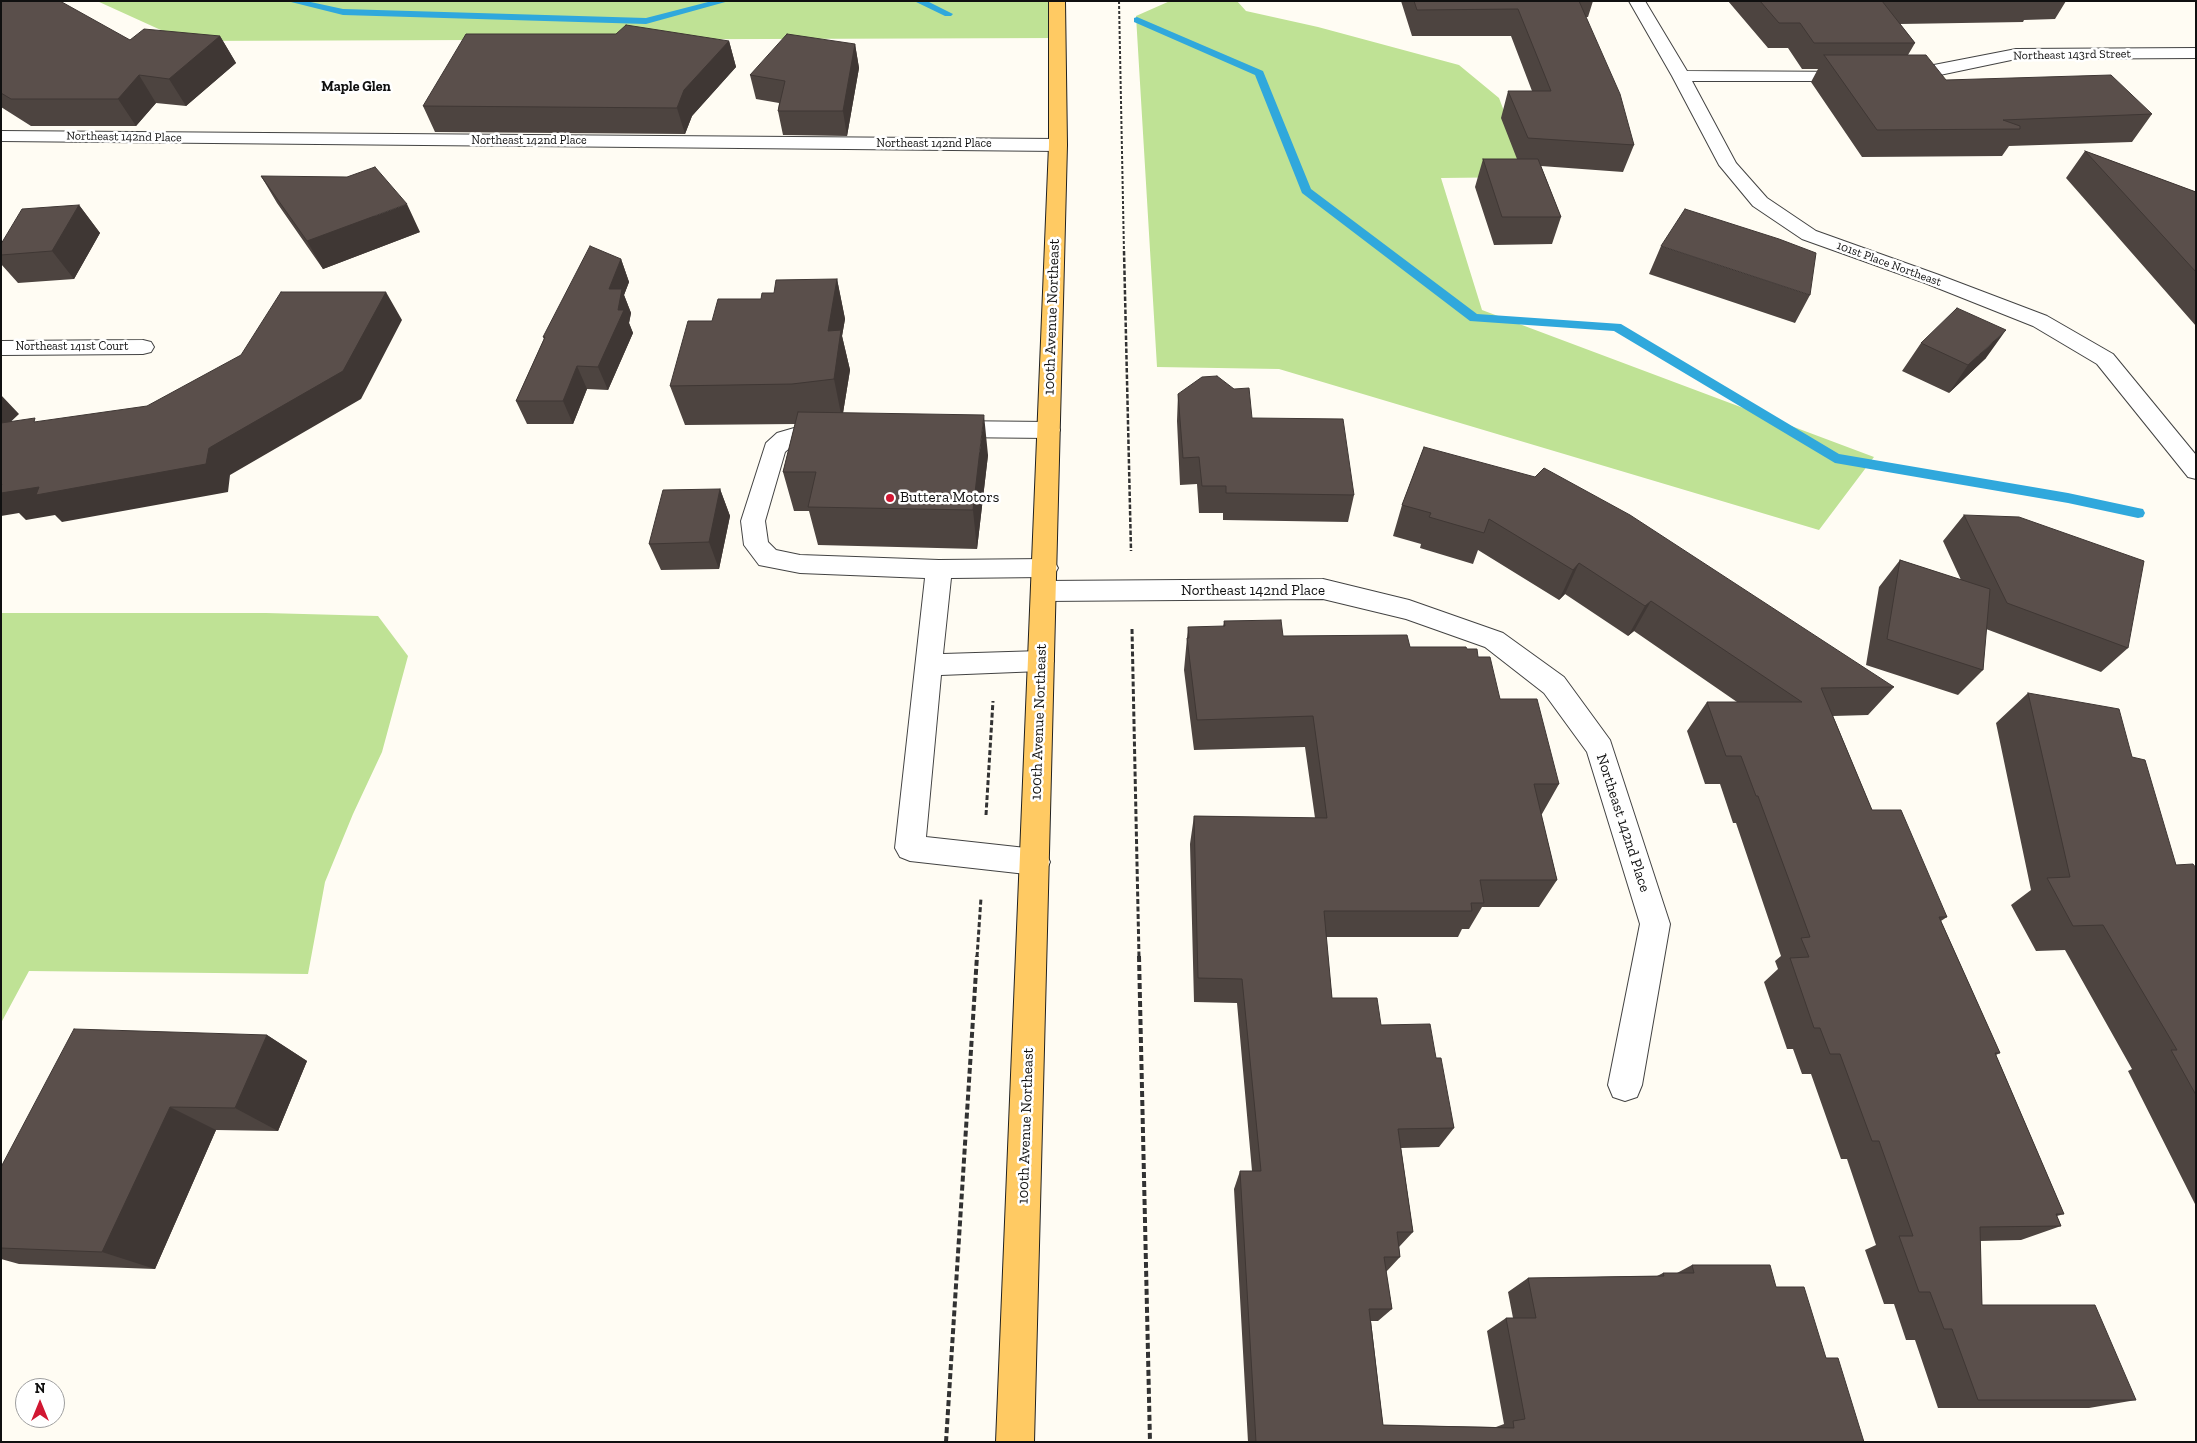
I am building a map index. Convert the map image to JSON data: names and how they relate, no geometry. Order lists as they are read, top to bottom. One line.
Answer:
{"streets":{"main road":["100th Avenue Northeast"],"street":["Northeast 143rd Street","Northeast 142nd Place","101st Place Northeast","Northeast 141st Court"]},"crossings":[["Northeast 142nd Place","100th Avenue Northeast"]],"districts":["Maple Glen"],"places":["Buttera Motors"],"north":"top"}
